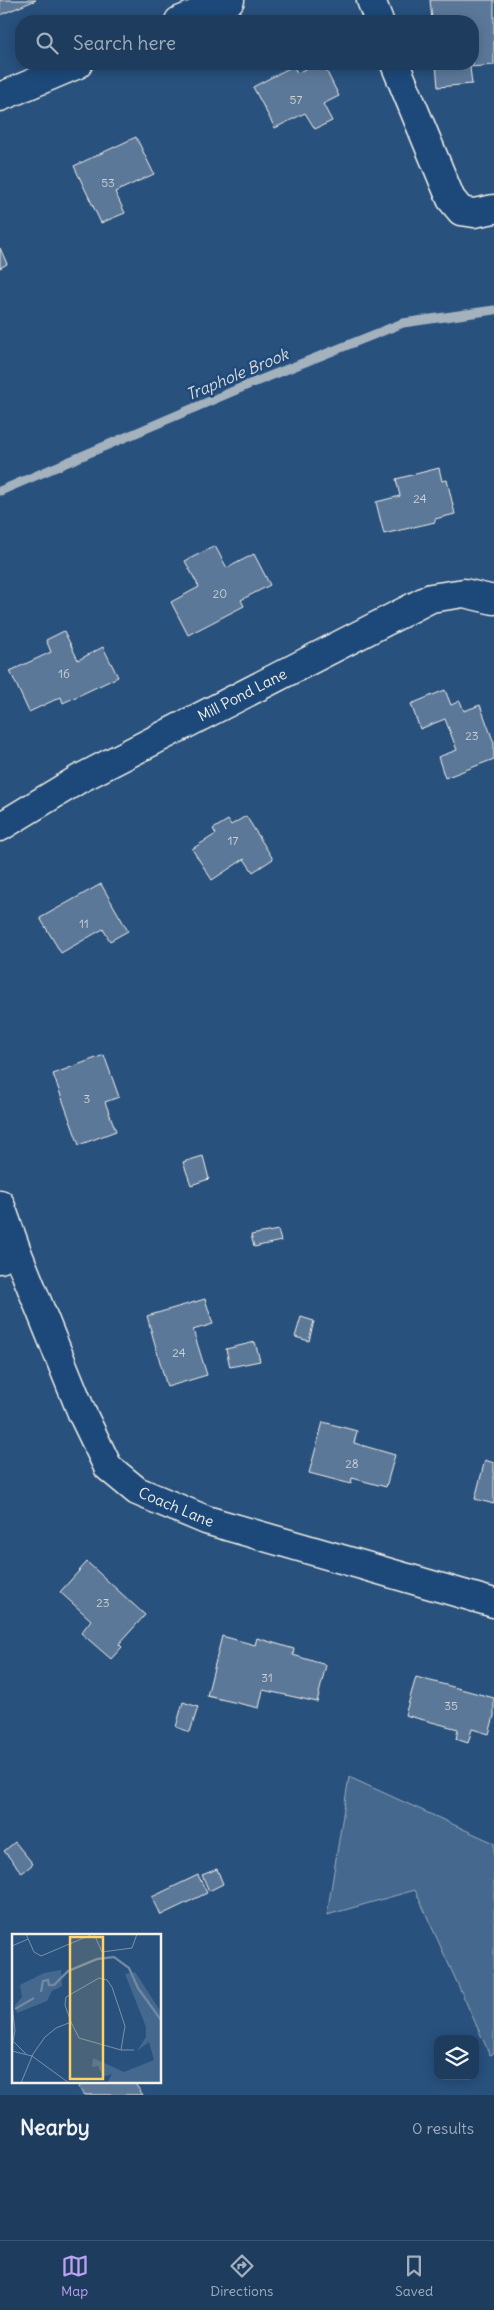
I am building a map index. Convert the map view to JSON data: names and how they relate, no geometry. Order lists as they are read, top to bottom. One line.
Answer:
{"streets":{"street":["Mill Pond Lane","Coach Lane"]},"water":["Traphole Brook"],"house_numbers":["57","53","24","20","16","23","17","11","3","24","28","23","31","35"],"page":{"search":"Search here","heading":["Nearby","0 results"],"nav":["Map","Directions","Saved"]}}
